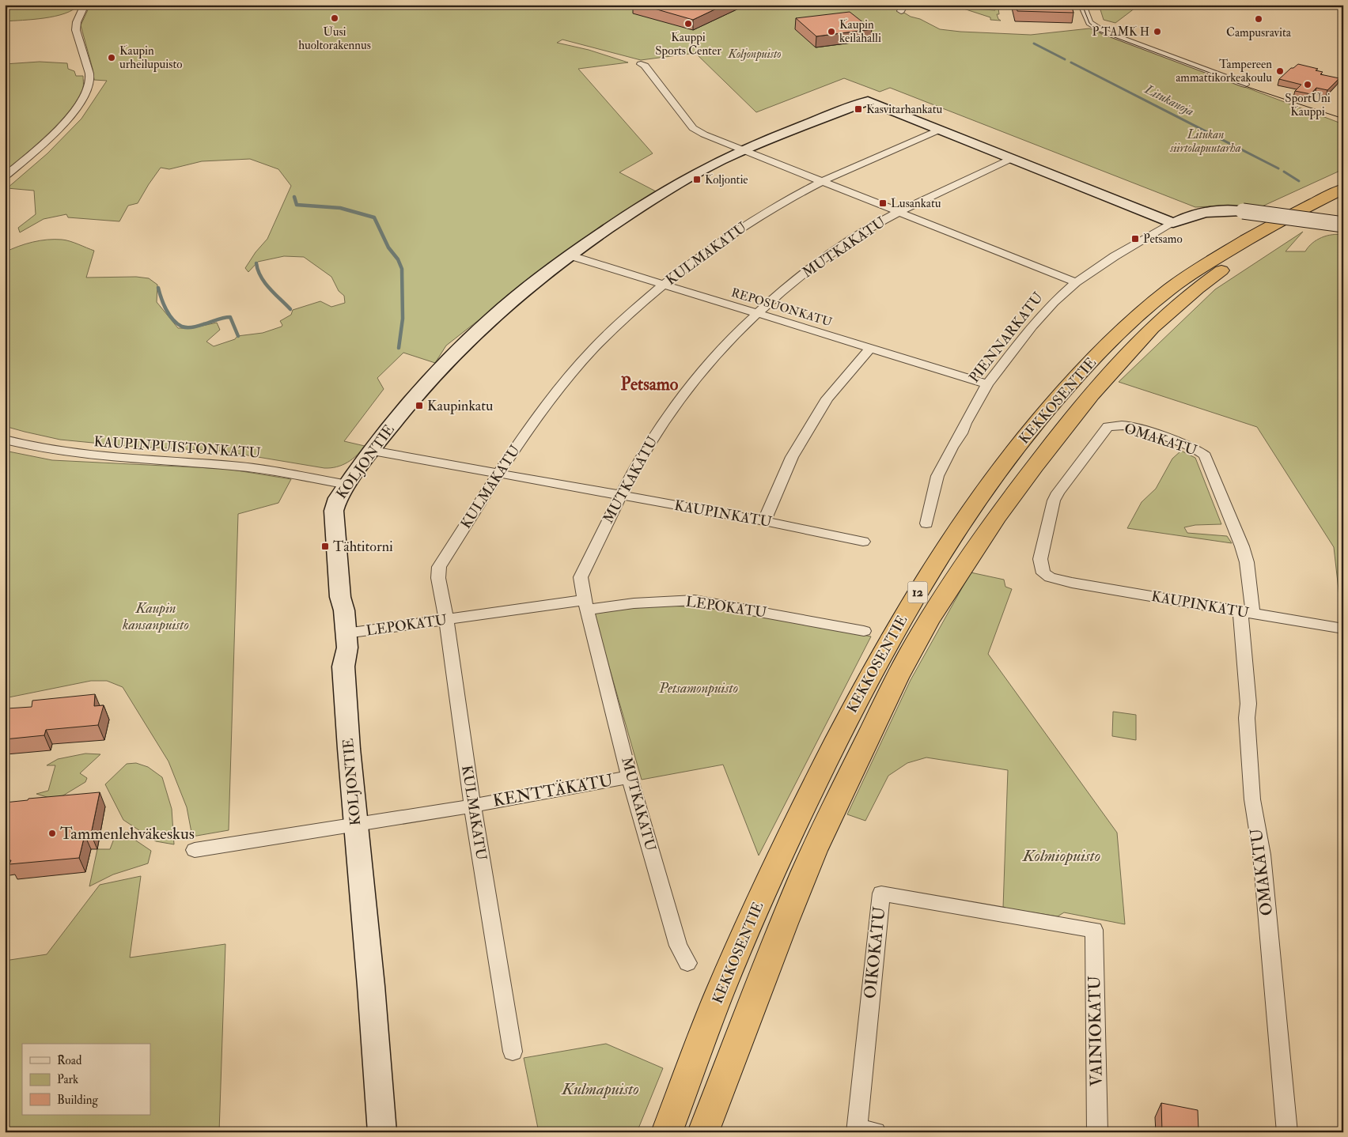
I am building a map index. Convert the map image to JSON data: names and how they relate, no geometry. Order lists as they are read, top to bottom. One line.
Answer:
{"streets":{"highway":["KEKKOSENTIE","12"],"street":["MUTKAKATU","KULMAKATU","REPOSUONKATU","PIENNARKATU","OMAKATU","KAUPINPUISTONKATU","KOLJONTIE","KAUPINKATU","LEPOKATU","KENTTÄKATU","OIKOKATU","VAINIOKATU"]},"crossings":[["MUTKAKATU","REPOSUONKATU"],["MUTKAKATU","KAUPINKATU"],["MUTKAKATU","LEPOKATU"],["MUTKAKATU","KENTTÄKATU"],["KULMAKATU","REPOSUONKATU"],["KULMAKATU","KOLJONTIE"],["KULMAKATU","KAUPINKATU"],["KULMAKATU","LEPOKATU"],["KULMAKATU","KENTTÄKATU"],["REPOSUONKATU","PIENNARKATU"],["REPOSUONKATU","KOLJONTIE"],["OMAKATU","KAUPINKATU"],["KAUPINPUISTONKATU","KOLJONTIE"],["KOLJONTIE","KAUPINKATU"],["KOLJONTIE","LEPOKATU"],["KOLJONTIE","KENTTÄKATU"],["OIKOKATU","VAINIOKATU"]],"districts":["Petsamo"],"water":["Litukanoja"],"parks":["Koljonpuisto","Litukan siirtolapuutarha","Kaupin kansanpuisto","Petsamonpuisto","Kolmiopuisto","Kulmapuisto"],"places":{"other":["Uusi huoltorakennus","Campusravita","Kauppi Sports Center","Kaupin keilahalli","P TAMK H","Kaupin urheilupuisto","Tampereen ammattikorkeakoulu","SportUni Kauppi","Tammenlehväkeskus"],"transit":["Kasvitarhankatu","Koljontie","Lusankatu","Petsamo","Kaupinkatu","Tähtitorni"]},"legend":["Road","Park","Building"]}
